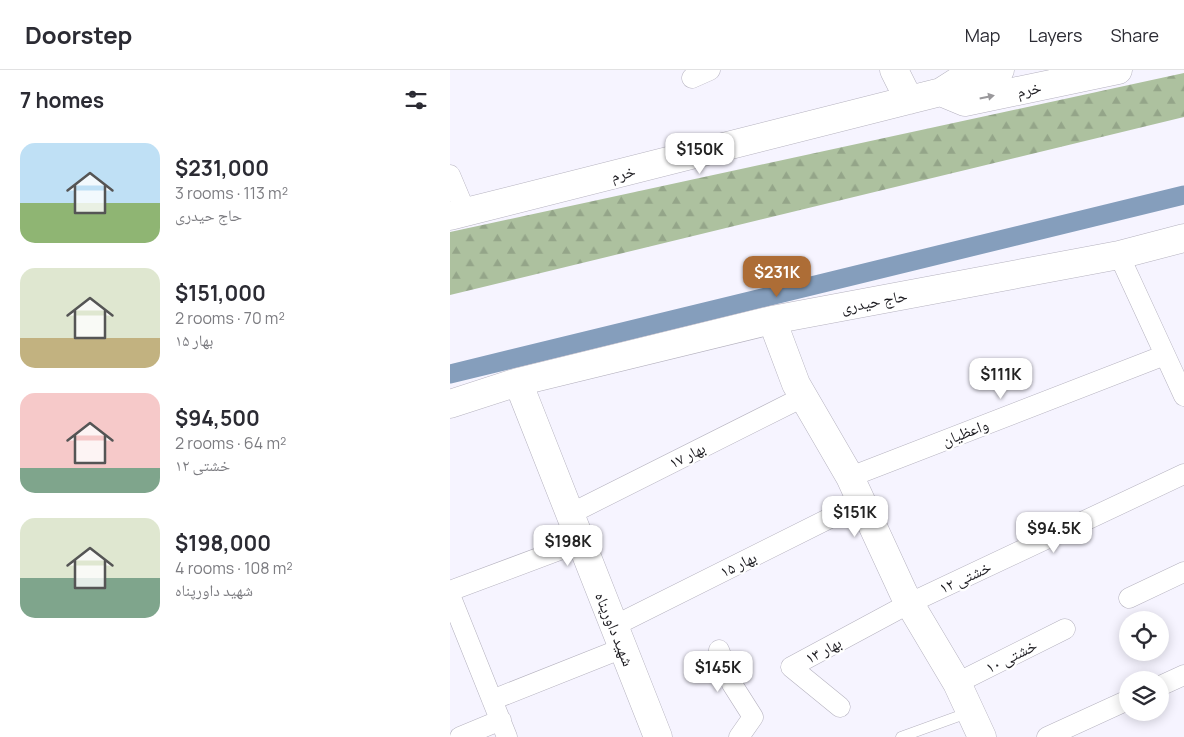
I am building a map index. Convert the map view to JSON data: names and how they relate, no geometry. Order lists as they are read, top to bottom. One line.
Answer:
{"streets":{"street":["خرم","حاج حیدری","واعظیان","بهار ۱۷","بهار ۱۵","خشتی ۱۲","شهید داورپناه","بهار ۱۳","خشتی ۱۰"]},"crossings":[["حاج حیدری","شهید داورپناه"],["بهار ۱۷","شهید داورپناه"],["بهار ۱۵","شهید داورپناه"],["خشتی ۱۲","بهار ۱۳"]],"page":{"header":"Doorstep","nav":["Map","Layers","Share"],"heading":"7 homes","list":[{"name":"$231,000","note":"3 rooms · 113 m² · حاج حیدری"},{"name":"$151,000","note":"2 rooms · 70 m² · بهار ۱۵"},{"name":"$94,500","note":"2 rooms · 64 m² · خشتی ۱۲"},{"name":"$198,000","note":"4 rooms · 108 m² · شهید داورپناه"}],"price":["$150K","$231K","$111K","$151K","$94.5K","$198K","$145K"]}}
